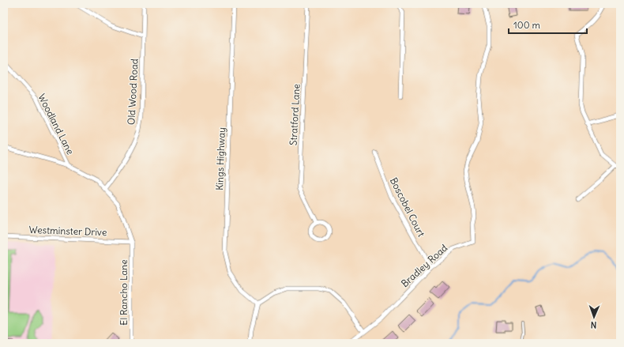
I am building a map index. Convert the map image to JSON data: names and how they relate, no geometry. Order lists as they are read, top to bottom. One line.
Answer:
{"streets":{"street":["Old Wood Road","Stratford Lane","Woodland Lane","Kings Highway","Boscobel Court","Westminster Drive","Bradley Road","El Rancho Lane"]},"crossings":[["Old Wood Road","El Rancho Lane"],["Woodland Lane","El Rancho Lane"],["Boscobel Court","Bradley Road"],["Westminster Drive","El Rancho Lane"]],"scale_bar":"100 m","north":"bottom"}
